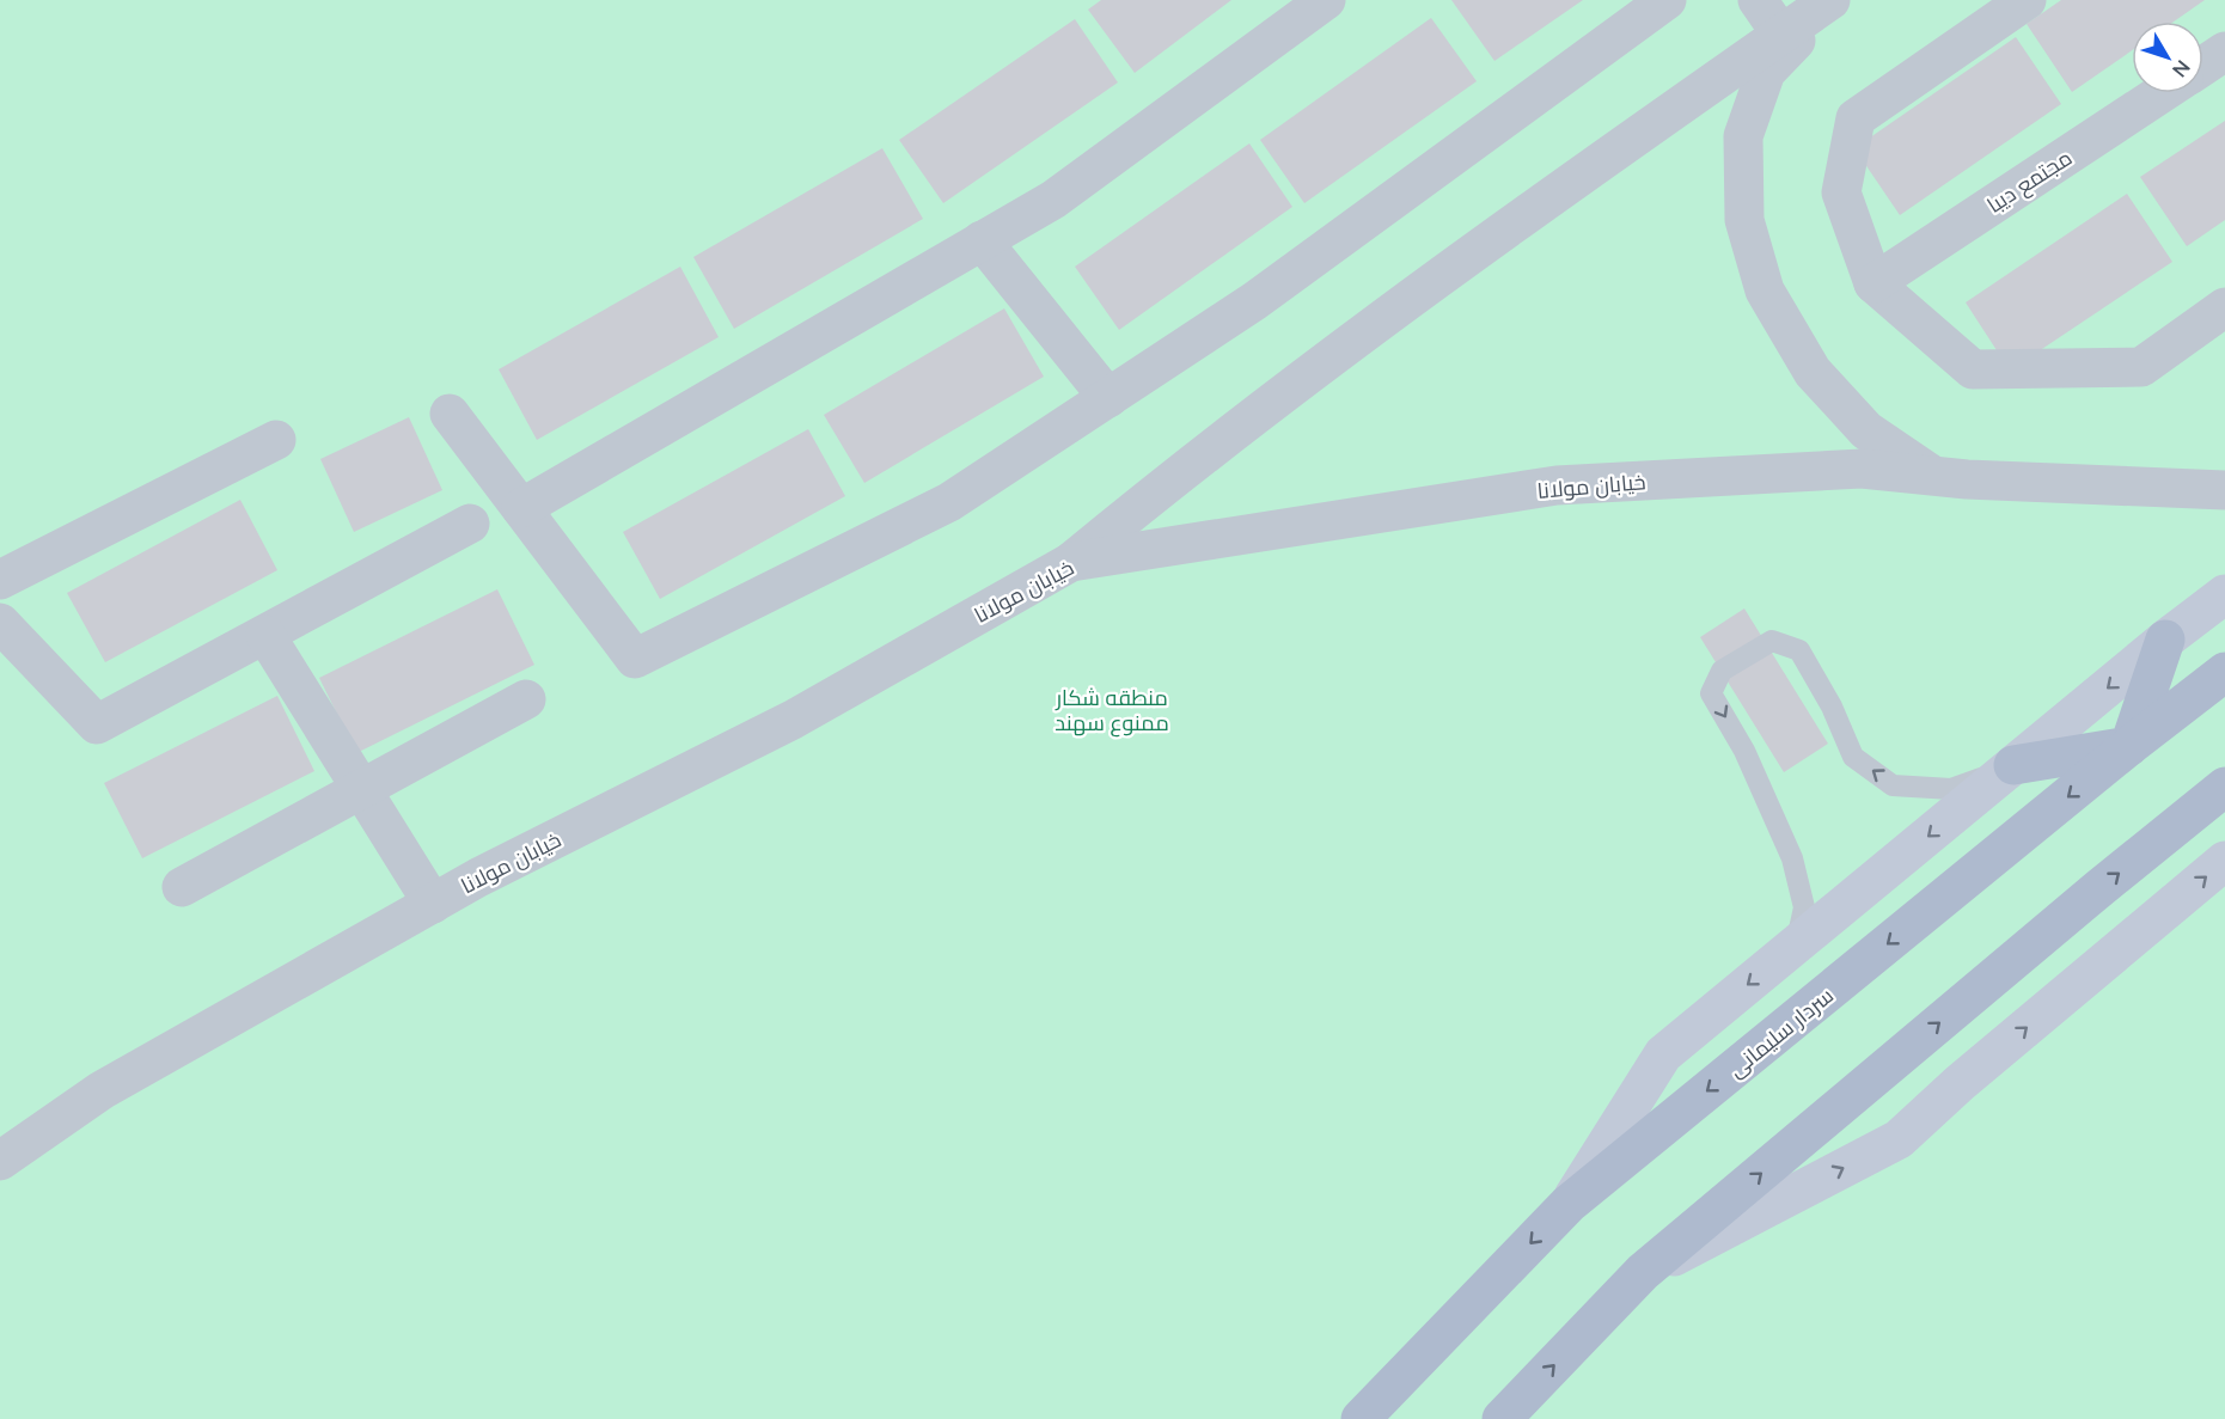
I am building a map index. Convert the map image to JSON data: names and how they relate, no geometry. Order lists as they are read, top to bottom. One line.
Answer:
{"streets":{"main road":["سردار سلیمانی"],"street":["مجتمع دیبا","خیابان مولانا"]},"parks":["منطقه شکار ممنوع سهند"],"north":"bottom right"}
